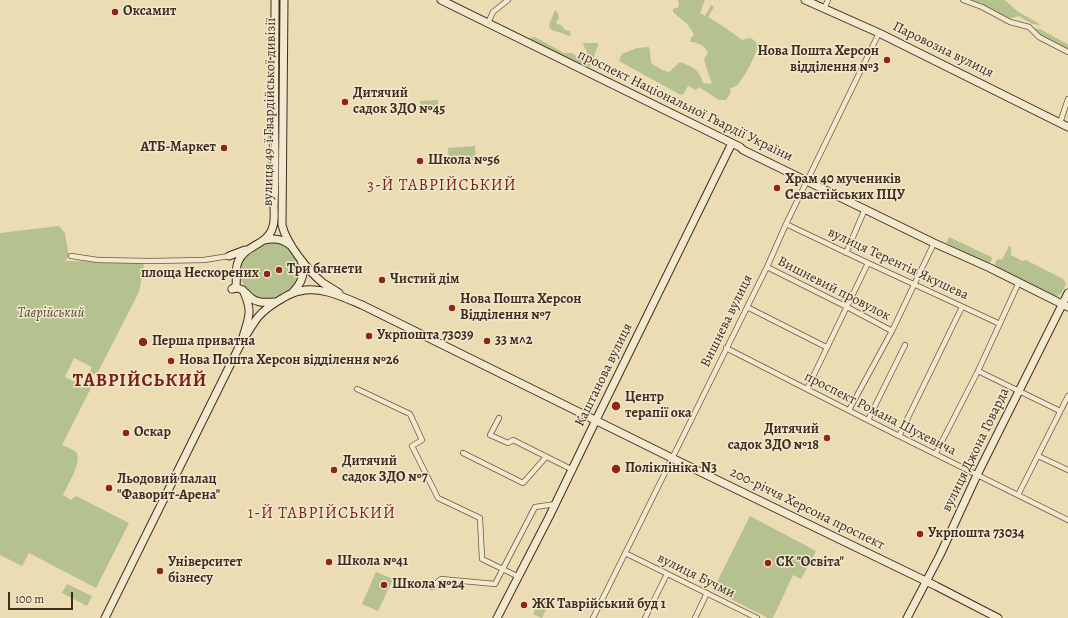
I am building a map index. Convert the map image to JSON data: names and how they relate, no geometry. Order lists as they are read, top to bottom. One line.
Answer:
{"streets":{"street":["Паровозна вулиця","проспект Національної Гвардії України","вулиця 49-ї Гвардійської дивізії","вулиця Терентія Якушева","Вишневий провулок","Вишнева вулиця","Каштанова вулиця","проспект Романа Шухевича","вулиця Джона Говарда","200-річчя Херсона проспект","вулиця Бучми"]},"crossings":[["Паровозна вулиця","Вишнева вулиця"],["проспект Національної Гвардії України","Вишнева вулиця"],["проспект Національної Гвардії України","Каштанова вулиця"],["проспект Національної Гвардії України","вулиця Джона Говарда"],["вулиця Терентія Якушева","Вишнева вулиця"],["Вишневий провулок","Вишнева вулиця"],["Вишнева вулиця","проспект Романа Шухевича"],["Вишнева вулиця","200-річчя Херсона проспект"],["Вишнева вулиця","вулиця Бучми"],["Каштанова вулиця","200-річчя Херсона проспект"],["проспект Романа Шухевича","вулиця Джона Говарда"],["вулиця Джона Говарда","200-річчя Херсона проспект"]],"districts":["3-Й ТАВРІЙСЬКИЙ","ТАВРІЙСЬКИЙ","1-Й ТАВРІЙСЬКИЙ"],"parks":["Таврійський"],"places":["Оксамит","Нова Пошта Херсон відділення №3","Дитячий садок ЗДО №45","АТБ-Маркет","Школа №56","Храм 40 мучеників Севастійських ПЦУ","Три багнети","площа Нескорених","Чистий дім","Нова Пошта Херсон Відділення №7","Укрпошта 73039","33 м^2","Перша приватна","Нова Пошта Херсон відділення №26","Центр терапії ока","Оскар","Дитячий садок ЗДО №18","Поліклініка N3","Дитячий садок ЗДО №7","Льодовий палац \"Фаворит-Арена\"","Укрпошта 73034","Школа №41","СК \"Освіта\"","Університет бізнесу","Школа №24","ЖК Таврійський буд 1"],"scale_bar":"100 m"}
